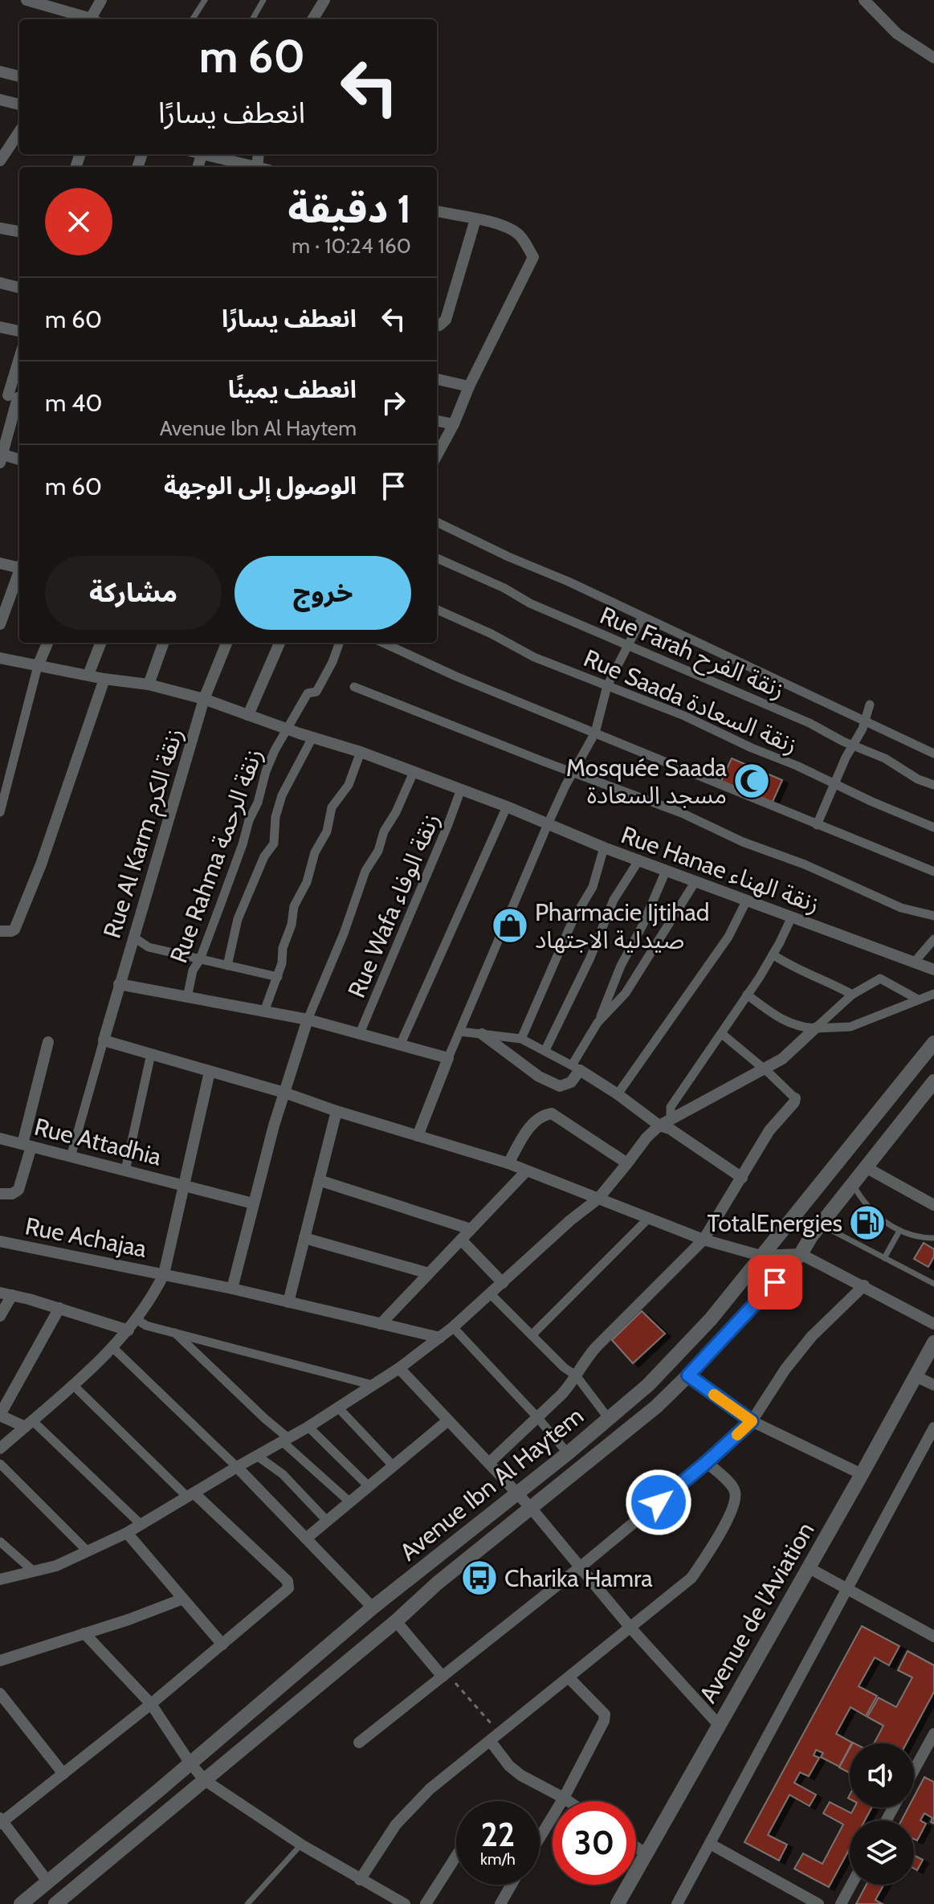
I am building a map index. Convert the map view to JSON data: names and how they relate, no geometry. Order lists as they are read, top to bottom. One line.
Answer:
{"streets":{"street":["Rue Farah زنقة الفرح","Rue Saada زنقة السعادة","Rue Al Karm زنقة الكرم","Rue Rahma زنقة الرحمة","Rue Hanae زنقة الهناء","Rue Wafa زنقة الوفاء","Rue Attadhia","Rue Achajaa","Avenue Ibn Al Haytem","Avenue de l'Aviation"]},"crossings":[["Rue Al Karm زنقة الكرم","Rue Hanae زنقة الهناء"],["Rue Rahma زنقة الرحمة","Rue Hanae زنقة الهناء"],["Rue Hanae زنقة الهناء","Rue Wafa زنقة الوفاء"]],"places":{"mosque":["Mosquée Saada مسجد السعادة"],"shop":["Pharmacie Ijtihad صيدلية الاجتهاد"],"fuel station":["TotalEnergies"],"bus stop":["Charika Hamra"]},"page":{"turn":["60 m","انعطف يسارًا"],"heading":["1 دقيقة","160 m · 10:24"],"list":[{"name":"انعطف يسارًا","value":"60 m"},{"name":"انعطف يمينًا","note":"Avenue Ibn Al Haytem","value":"40 m"},{"name":"الوصول إلى الوجهة","value":"60 m"}],"buttons":["خروج","مشاركة"],"speed":"22 km/h","limit":"30"}}
